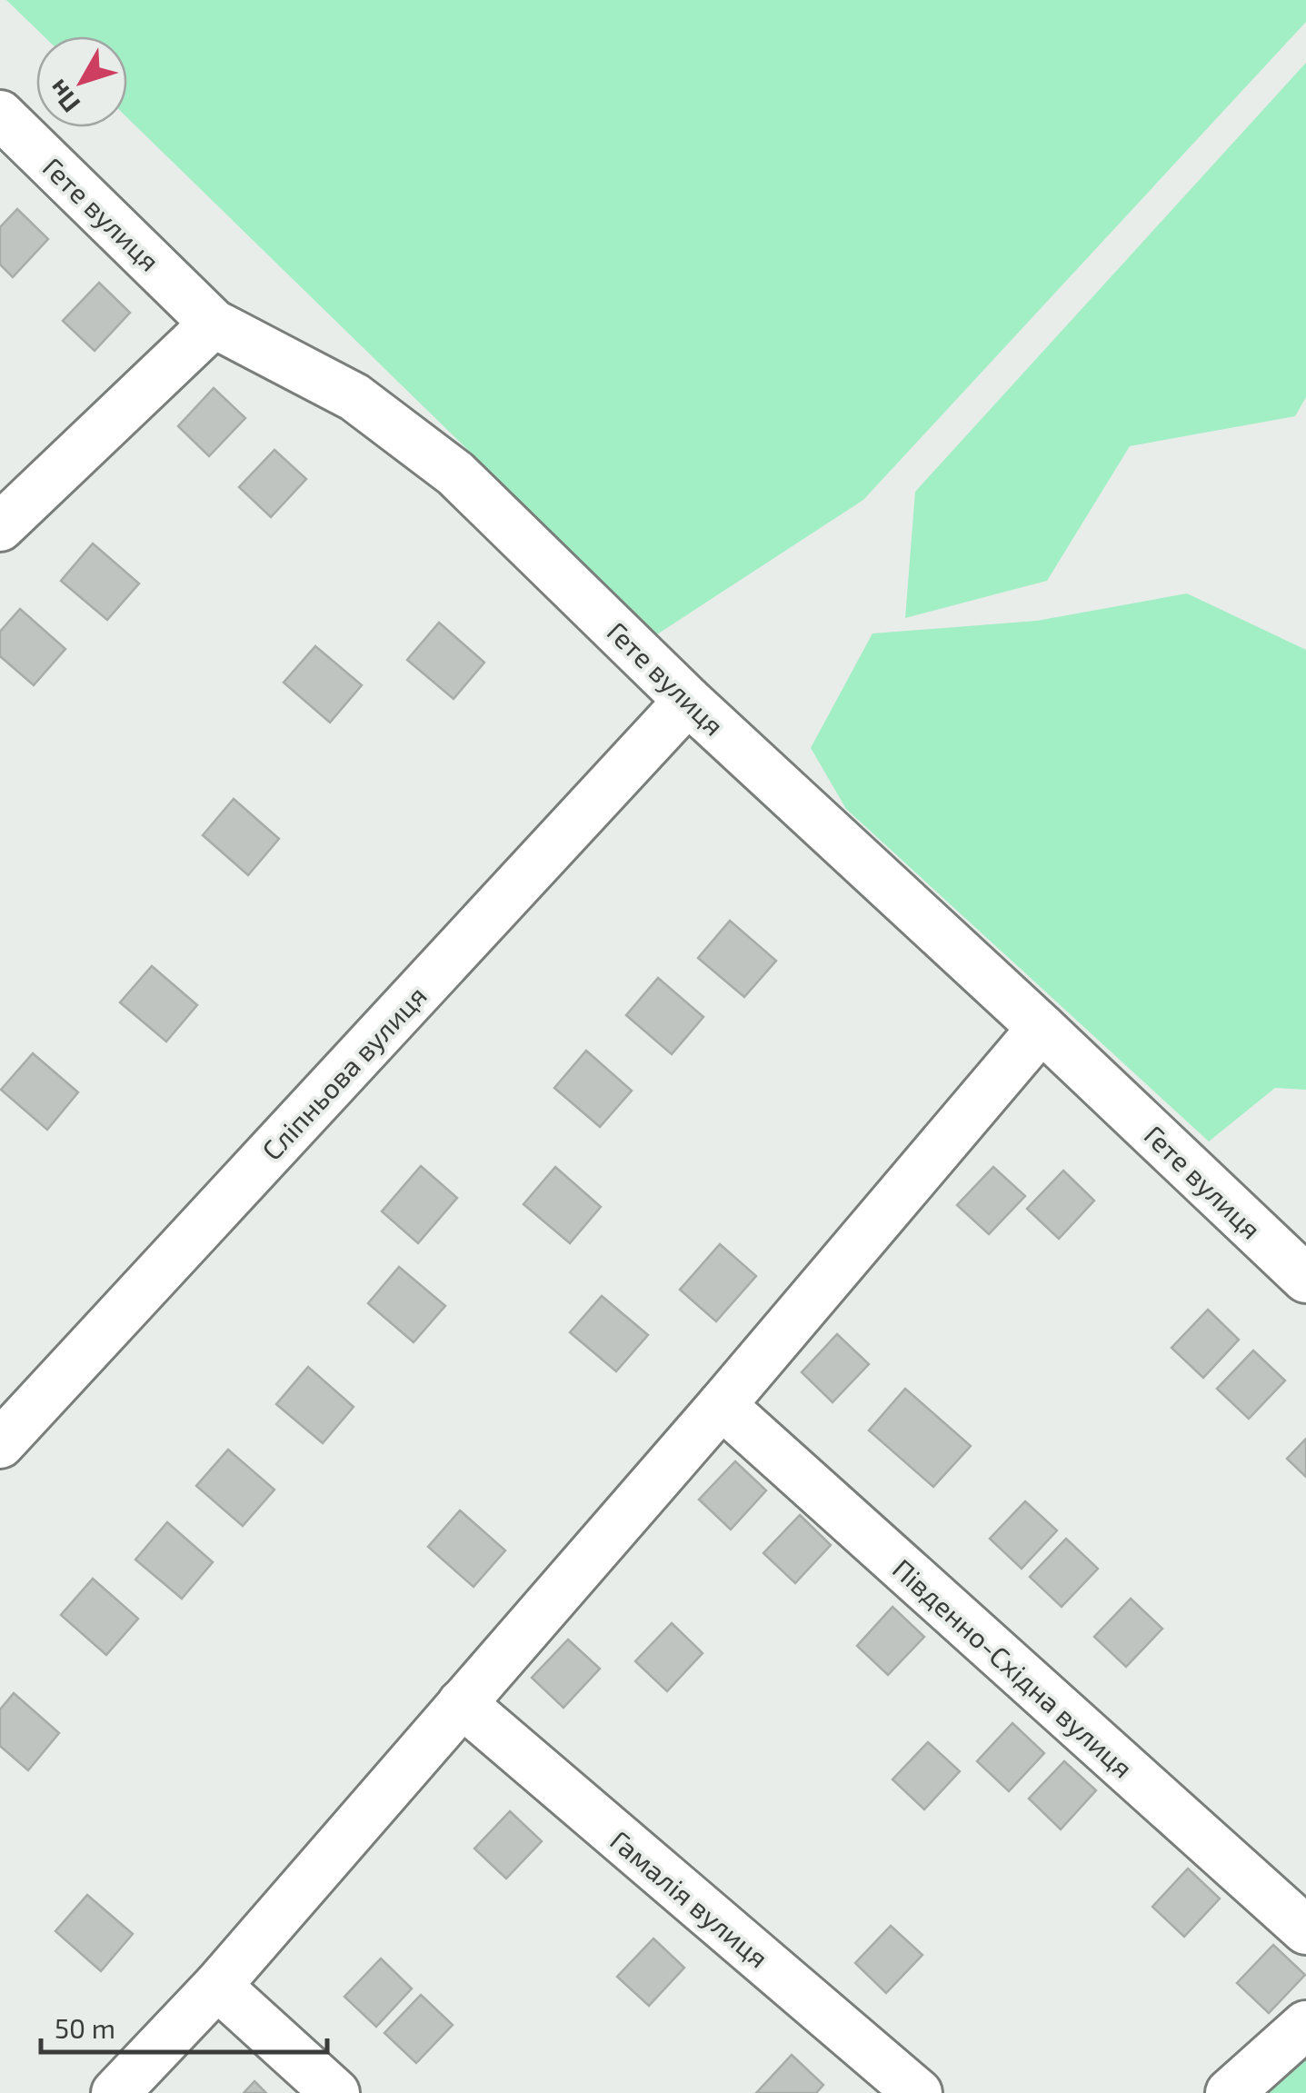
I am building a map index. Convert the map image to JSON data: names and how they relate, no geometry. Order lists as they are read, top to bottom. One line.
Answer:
{"streets":{"street":["Гете вулиця","Сліпньова вулиця","Південно-Східна вулиця","Гамалія вулиця"]},"crossings":[["Гете вулиця","Сліпньова вулиця"]],"scale_bar":"50 m","north":"bottom left"}
